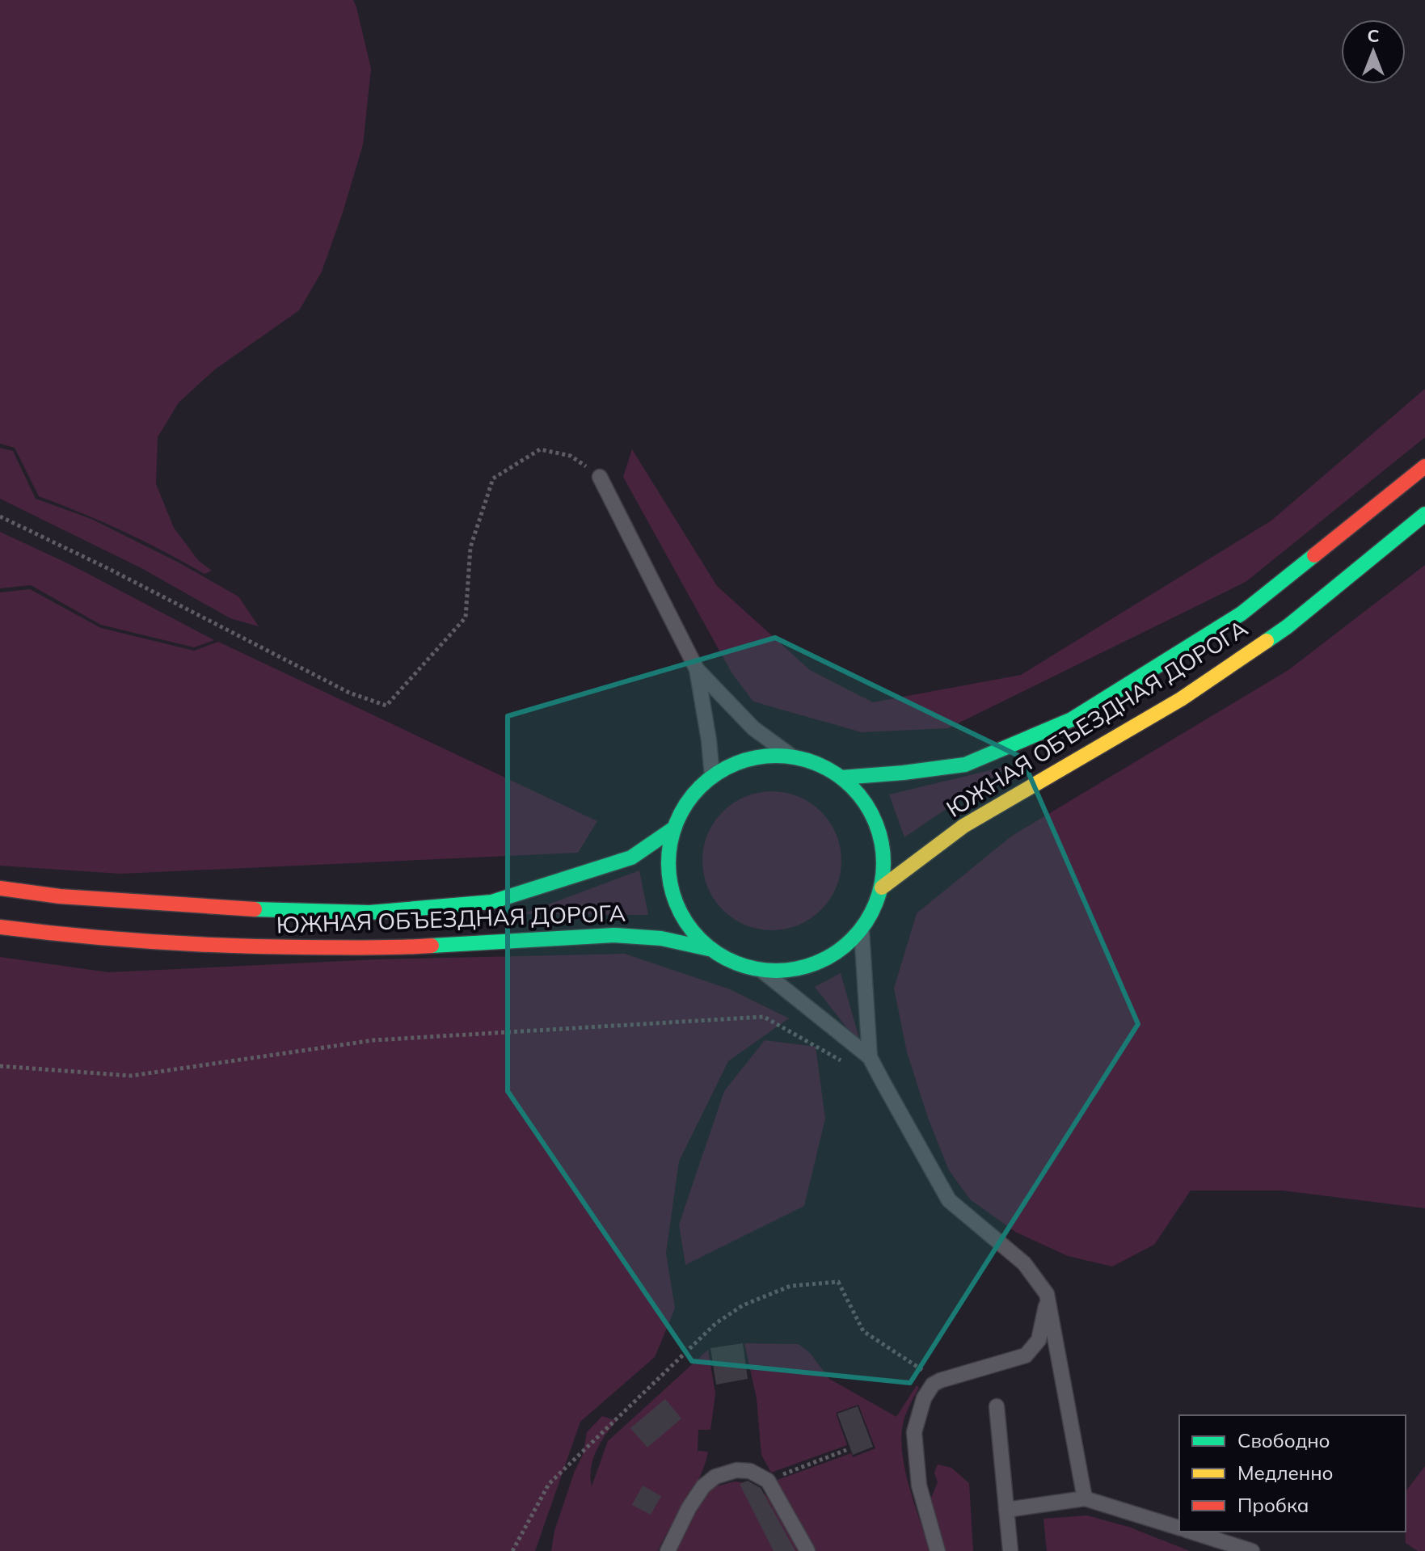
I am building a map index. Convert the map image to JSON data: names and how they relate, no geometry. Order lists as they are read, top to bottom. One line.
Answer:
{"streets":{"main road":["ЮЖНАЯ ОБЪЕЗДНАЯ ДОРОГА"]},"legend":["Свободно","Медленно","Пробка"],"north":"top"}
